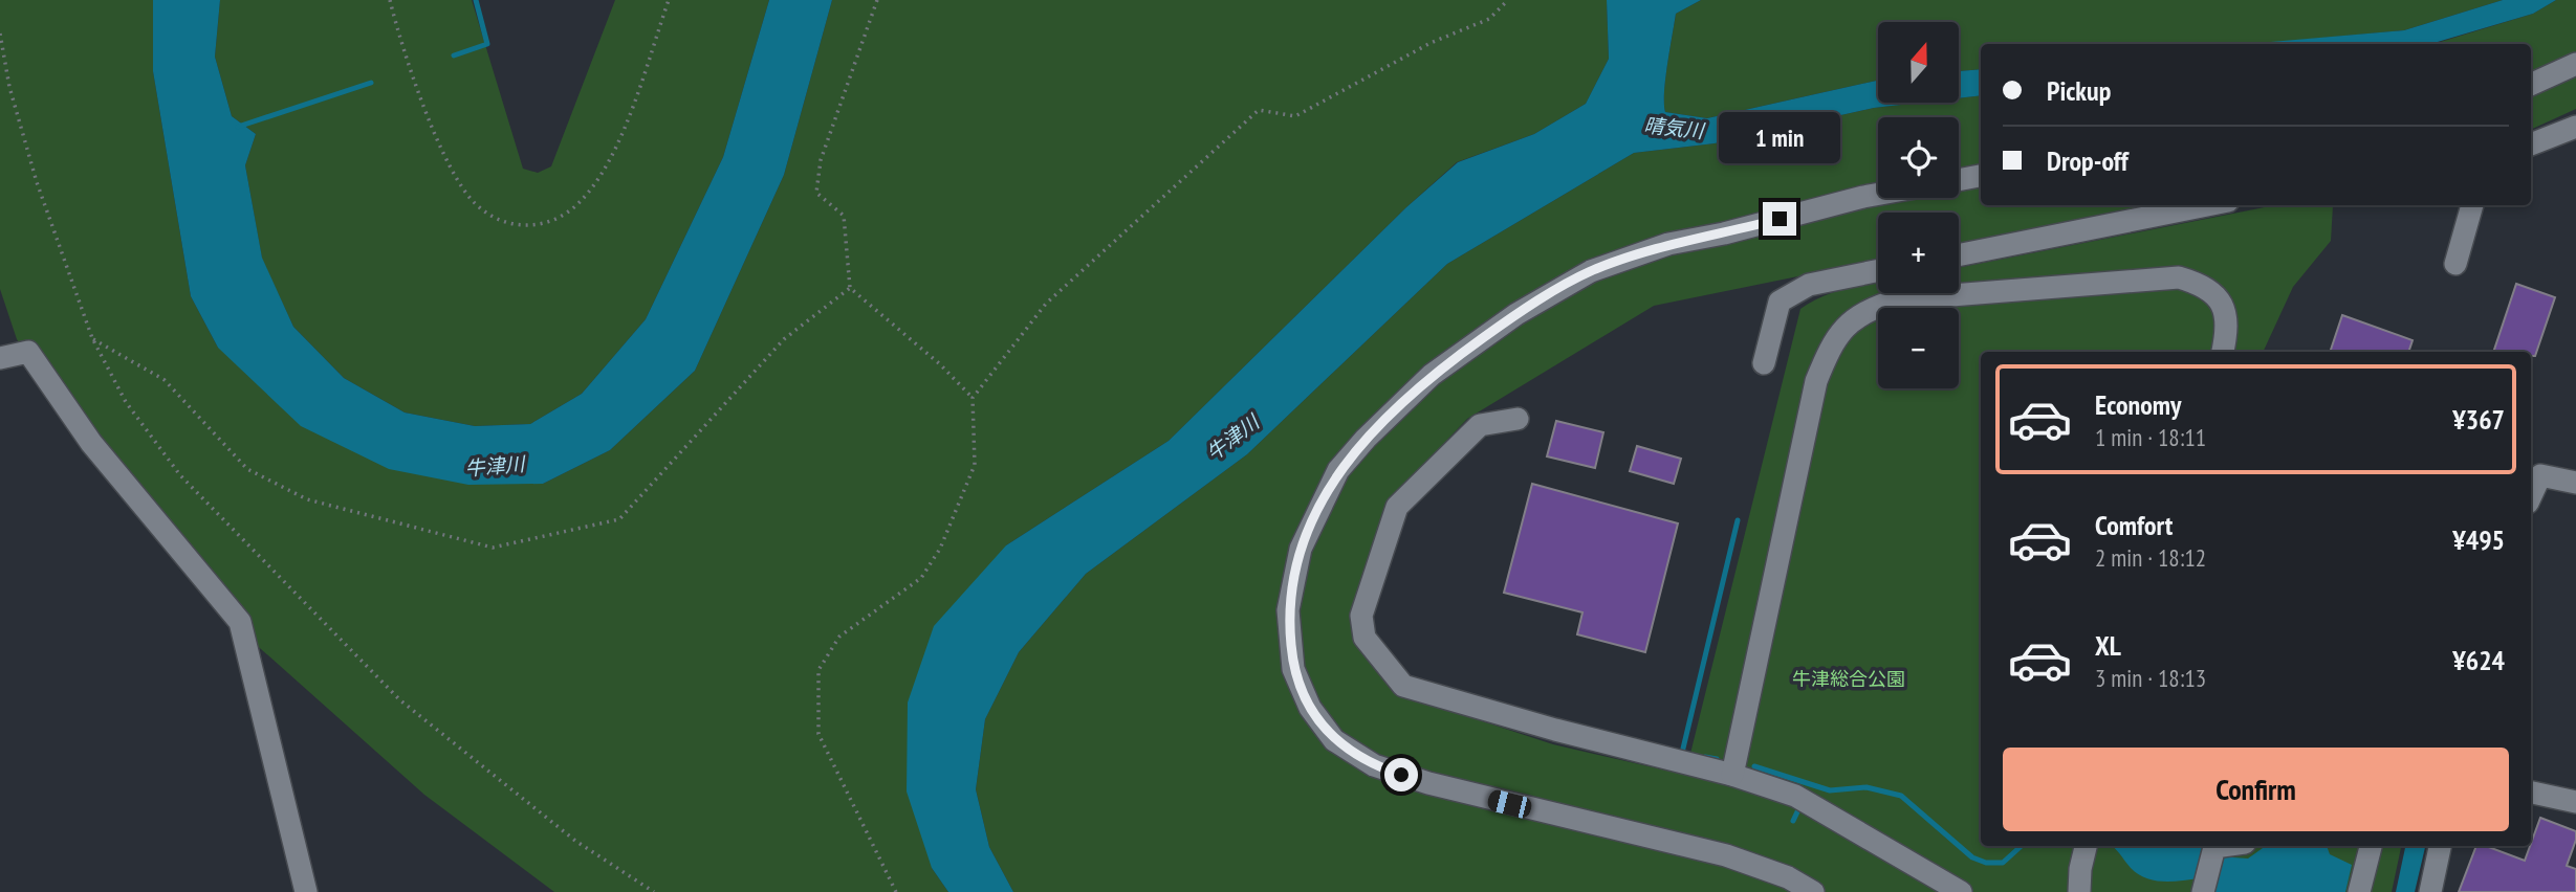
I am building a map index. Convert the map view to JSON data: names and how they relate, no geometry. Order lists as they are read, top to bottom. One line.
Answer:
{"water":["晴気川","牛津川"],"parks":["牛津総合公園"],"north":"top","page":{"map_buttons":["+","−"],"banner":["Pickup","Drop-off"],"bubble":"1 min","list":[{"name":"Economy","note":"1 min · 18:11","value":"¥367"},{"name":"Comfort","note":"2 min · 18:12","value":"¥495"},{"name":"XL","note":"3 min · 18:13","value":"¥624"}],"buttons":"Confirm"}}
